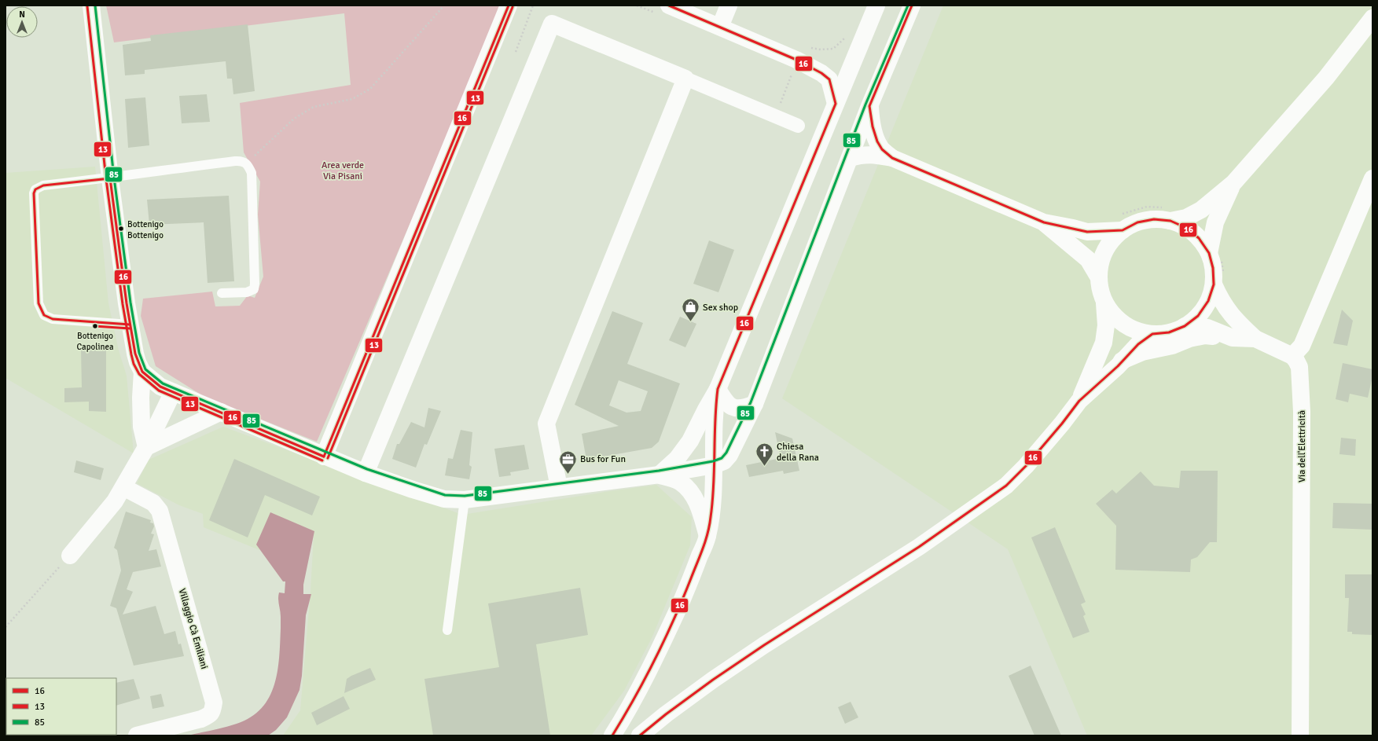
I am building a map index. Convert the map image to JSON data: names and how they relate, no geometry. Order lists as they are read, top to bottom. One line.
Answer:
{"streets":{"street":["Via dell'Elettricità","Villaggio Cà Emiliani"]},"parks":["Area verde Via Pisani"],"places":{"other":["Bottenigo Bottenigo","Bottenigo Capolinea"],"shop":["Sex shop"],"church":["Chiesa della Rana"],"office":["Bus for Fun"]},"lines":["transit line 16","transit line 85","transit line 13"],"legend":["16","13","85"],"north":"top"}
